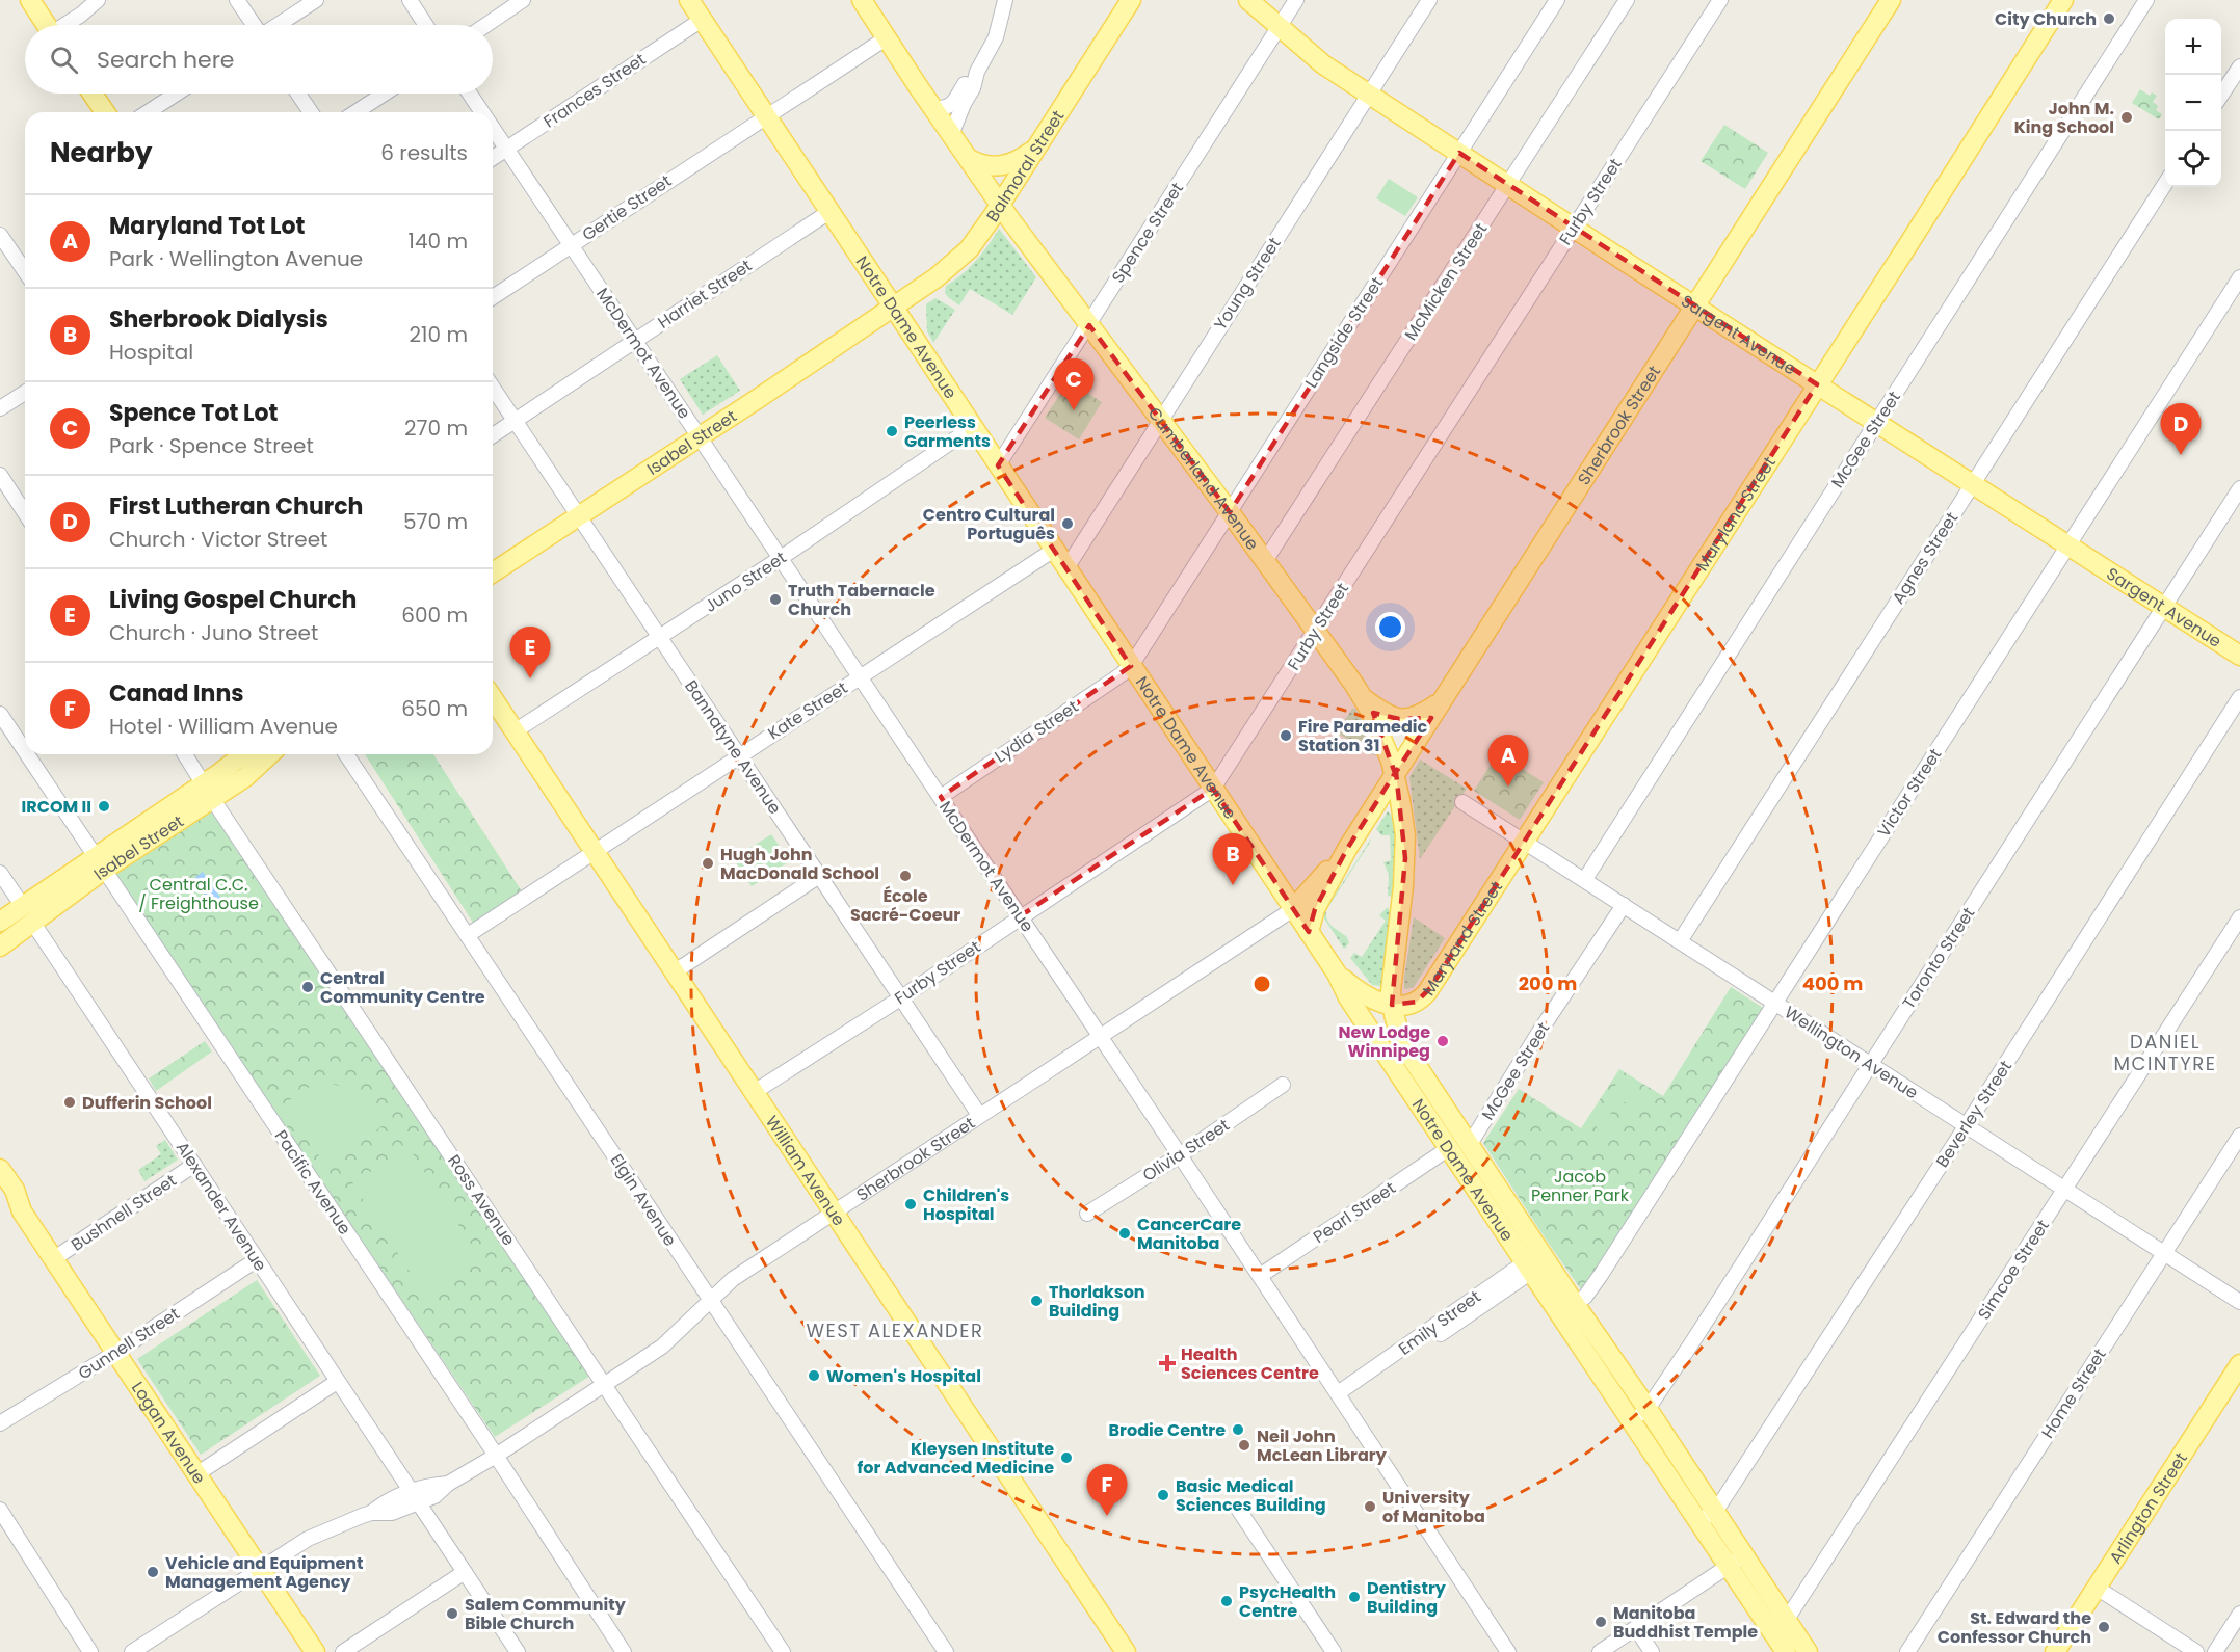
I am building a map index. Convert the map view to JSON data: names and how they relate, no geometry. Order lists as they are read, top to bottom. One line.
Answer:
{"streets":{"main road":["Balmoral Street","Notre Dame Avenue","Sargent Avenue","Sherbrook Street","Isabel Street","Cumberland Avenue","Maryland Street","William Avenue","Logan Avenue","Arlington Street"],"street":["Frances Street","Furby Street","Gertie Street","Spence Street","McMicken Street","Young Street","Harriet Street","Langside Street","McDermot Avenue","McGee Street","Agnes Street","Juno Street","Kate Street","Lydia Street","Bannatyne Avenue","Victor Street","Toronto Street","Wellington Avenue","Beverley Street","Olivia Street","Pacific Avenue","Ross Avenue","Elgin Avenue","Alexander Avenue","Bushnell Street","Pearl Street","Simcoe Street","Emily Street","Gunnell Street","Home Street"]},"crossings":[["Frances Street","Notre Dame Avenue"],["Frances Street","McDermot Avenue"],["Balmoral Street","Notre Dame Avenue"],["Balmoral Street","Isabel Street"],["Balmoral Street","Cumberland Avenue"],["Furby Street","Notre Dame Avenue"],["Furby Street","Sargent Avenue"],["Furby Street","McDermot Avenue"],["Furby Street","Cumberland Avenue"],["Furby Street","Bannatyne Avenue"],["Furby Street","William Avenue"],["Gertie Street","Notre Dame Avenue"],["Gertie Street","McDermot Avenue"],["Gertie Street","Cumberland Avenue"],["Spence Street","Notre Dame Avenue"],["Spence Street","Sargent Avenue"],["Spence Street","Cumberland Avenue"],["McMicken Street","Sargent Avenue"],["McMicken Street","Cumberland Avenue"],["Young Street","Notre Dame Avenue"],["Young Street","Sargent Avenue"],["Young Street","Cumberland Avenue"],["Harriet Street","Notre Dame Avenue"],["Harriet Street","McDermot Avenue"],["Harriet Street","Bannatyne Avenue"],["Notre Dame Avenue","Langside Street"],["Notre Dame Avenue","Sherbrook Street"],["Notre Dame Avenue","McGee Street"],["Notre Dame Avenue","Isabel Street"],["Notre Dame Avenue","Cumberland Avenue"],["Notre Dame Avenue","Maryland Street"],["Notre Dame Avenue","Juno Street"],["Notre Dame Avenue","Kate Street"],["Notre Dame Avenue","Lydia Street"],["Notre Dame Avenue","Victor Street"],["Notre Dame Avenue","Toronto Street"],["Notre Dame Avenue","Beverley Street"],["Notre Dame Avenue","Pearl Street"],["Notre Dame Avenue","Simcoe Street"],["Notre Dame Avenue","Emily Street"],["Langside Street","Sargent Avenue"],["Langside Street","Cumberland Avenue"],["Langside Street","Lydia Street"],["Sargent Avenue","Sherbrook Street"],["Sargent Avenue","McGee Street"],["Sargent Avenue","Maryland Street"],["Sargent Avenue","Agnes Street"],["Sargent Avenue","Victor Street"],["Sargent Avenue","Toronto Street"],["McDermot Avenue","Sherbrook Street"],["McDermot Avenue","Isabel Street"],["McDermot Avenue","Juno Street"],["McDermot Avenue","Kate Street"],["McDermot Avenue","Lydia Street"],["McDermot Avenue","Olivia Street"],["McDermot Avenue","Pearl Street"],["McDermot Avenue","Emily Street"],["Sherbrook Street","Cumberland Avenue"],["Sherbrook Street","Bannatyne Avenue"],["Sherbrook Street","William Avenue"],["Sherbrook Street","Pacific Avenue"],["Sherbrook Street","Ross Avenue"],["Sherbrook Street","Elgin Avenue"],["Sherbrook Street","Alexander Avenue"],["Sherbrook Street","Logan Avenue"],["McGee Street","Wellington Avenue"],["Isabel Street","Bannatyne Avenue"],["Isabel Street","Pacific Avenue"],["Isabel Street","Ross Avenue"],["Isabel Street","Alexander Avenue"],["Cumberland Avenue","Maryland Street"],["Maryland Street","Wellington Avenue"],["Agnes Street","Wellington Avenue"],["Juno Street","Bannatyne Avenue"],["Juno Street","William Avenue"],["Kate Street","Bannatyne Avenue"],["Kate Street","William Avenue"],["Kate Street","Elgin Avenue"],["Victor Street","Wellington Avenue"],["Toronto Street","Wellington Avenue"],["Wellington Avenue","Beverley Street"],["Wellington Avenue","Simcoe Street"],["Wellington Avenue","Home Street"],["Alexander Avenue","Bushnell Street"],["Alexander Avenue","Gunnell Street"],["Bushnell Street","Logan Avenue"],["Gunnell Street","Logan Avenue"]],"districts":["DANIEL MCINTYRE","WEST ALEXANDER"],"parks":["Central C.C. / Freighthouse","Jacob Penner Park"],"places":{"other":["City Church","John M. King School","Peerless Garments","Centro Cultural Português","Truth Tabernacle Church","Fire Paramedic Station 31","IRCOM II","Hugh John MacDonald School","École Sacré-Coeur","Central Community Centre","New Lodge Winnipeg","Dufferin School","Children's Hospital","CancerCare Manitoba","Thorlakson Building","Women's Hospital","Brodie Centre","Neil John McLean Library","Kleysen Institute for Advanced Medicine","Basic Medical Sciences Building","University of Manitoba","Vehicle and Equipment Management Agency","Dentistry Building","PsycHealth Centre","Salem Community Bible Church","Manitoba Buddhist Temple","St. Edward the Confessor Church"],"health":["Health Sciences Centre"]},"page":{"map_buttons":["+","−"],"search":"Search here","heading":["Nearby","6 results"],"list":[{"mark":"A","name":"Maryland Tot Lot","note":"Park · Wellington Avenue","value":"140 m"},{"mark":"B","name":"Sherbrook Dialysis","note":"Hospital","value":"210 m"},{"mark":"C","name":"Spence Tot Lot","note":"Park · Spence Street","value":"270 m"},{"mark":"D","name":"First Lutheran Church","note":"Church · Victor Street","value":"570 m"},{"mark":"E","name":"Living Gospel Church","note":"Church · Juno Street","value":"600 m"},{"mark":"F","name":"Canad Inns","note":"Hotel · William Avenue","value":"650 m"}],"pins":["C","D","E","A","B","F"]},"rings":["200 m","400 m"]}
